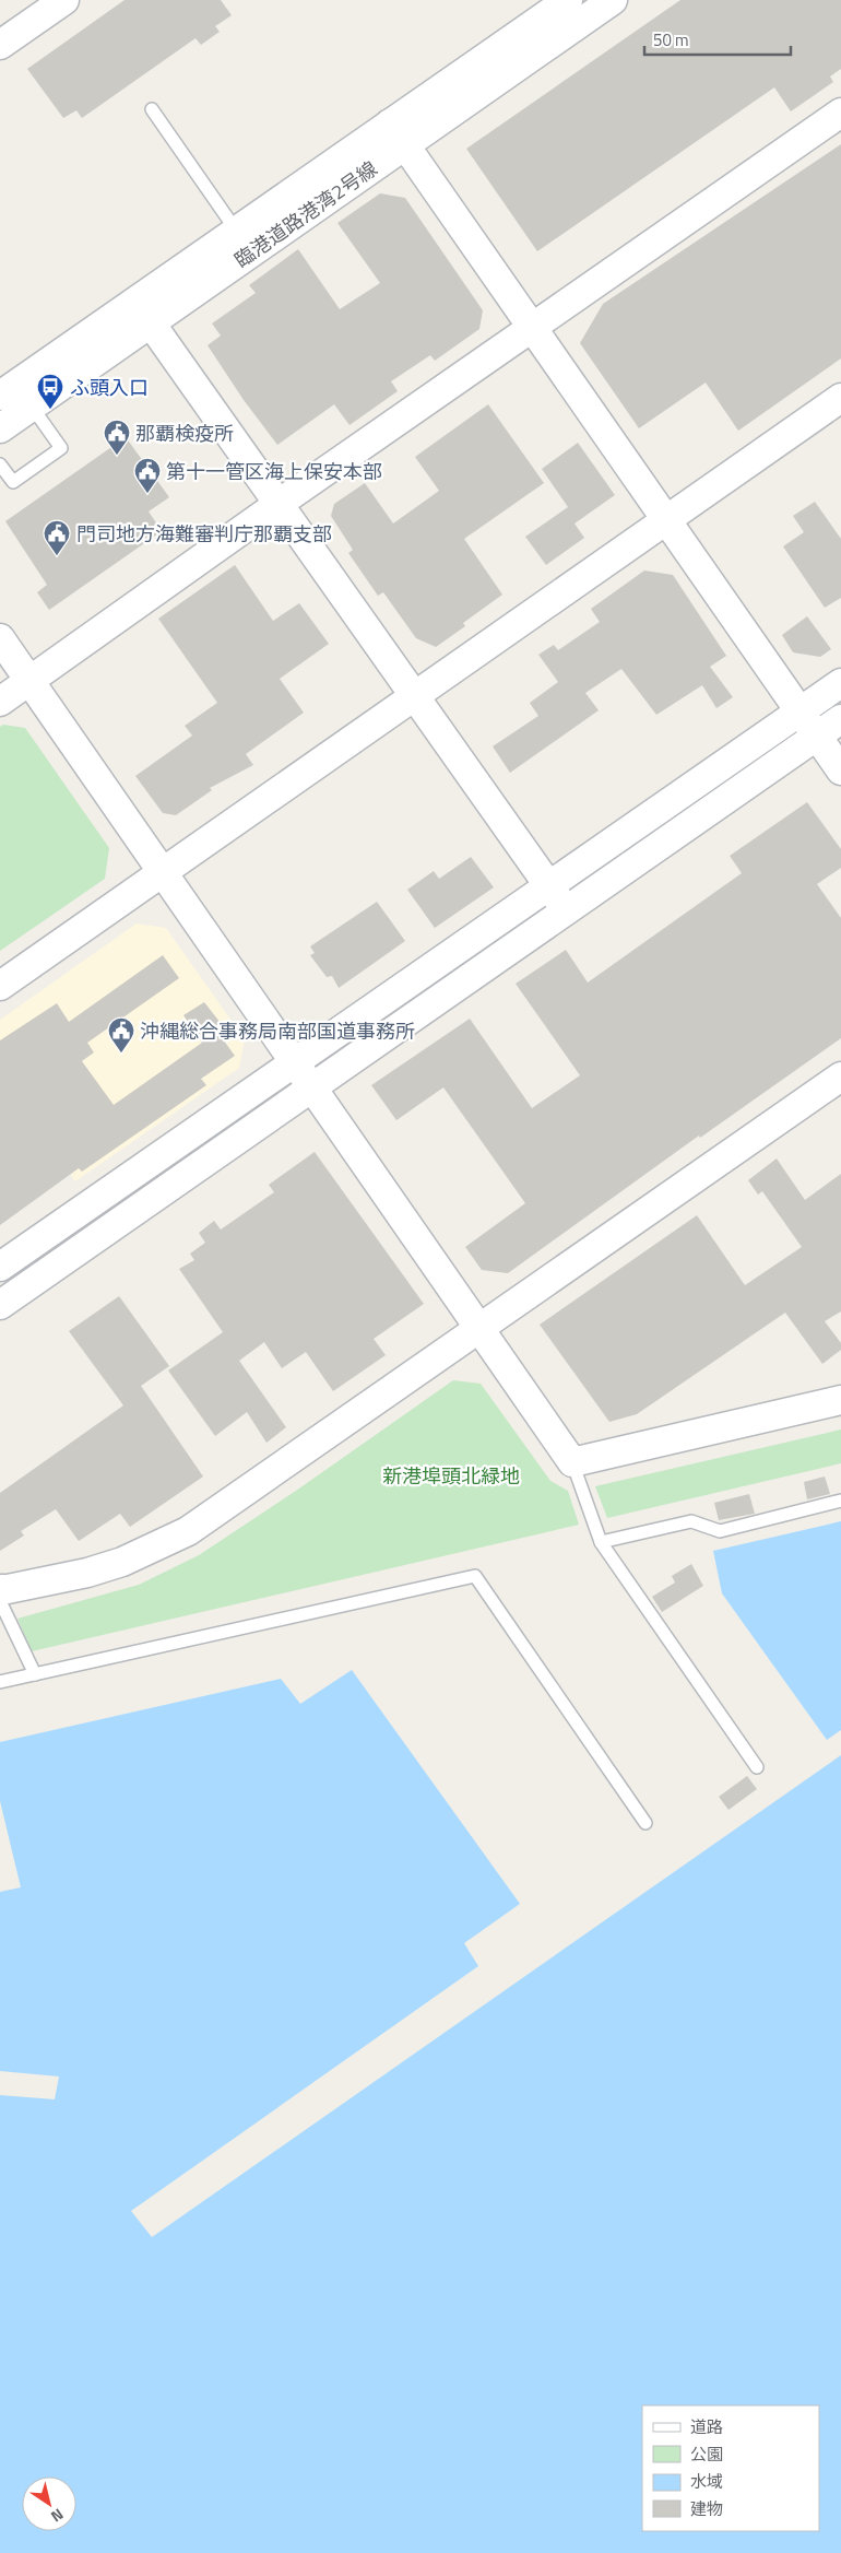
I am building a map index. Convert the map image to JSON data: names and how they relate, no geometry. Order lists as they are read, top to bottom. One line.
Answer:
{"streets":{"street":["臨港道路港湾2号線"]},"parks":["新港埠頭北緑地"],"places":{"bus stop":["ふ頭入口"],"public building":["那覇検疫所","第十一管区海上保安本部","門司地方海難審判庁那覇支部","沖縄総合事務局南部国道事務所"]},"legend":["道路","公園","水域","建物"],"scale_bar":"50 m","north":"bottom right"}
